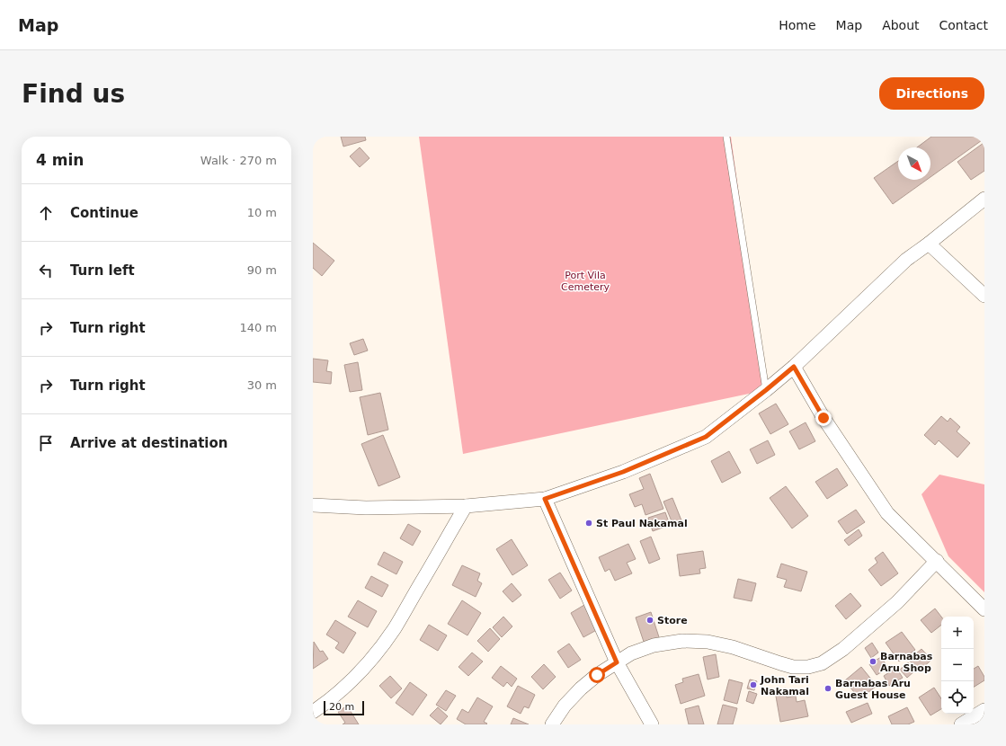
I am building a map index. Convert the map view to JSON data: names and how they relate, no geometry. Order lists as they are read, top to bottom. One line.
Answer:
{"parks":["Port Vila Cemetery"],"places":["St Paul Nakamal","Store","Barnabas Aru Shop","John Tari Nakamal","Barnabas Aru Guest House"],"scale_bar":"20 m","north":"bottom right","page":{"header":"Map","nav":["Home","Map","About","Contact"],"buttons":"Directions","title":"Find us","heading":["4 min","Walk · 270 m"],"list":[["Continue","10 m"],["Turn left","90 m"],["Turn right","140 m"],["Turn right","30 m"],"Arrive at destination"],"map_buttons":["+","−"],"scale":"20 m"}}
